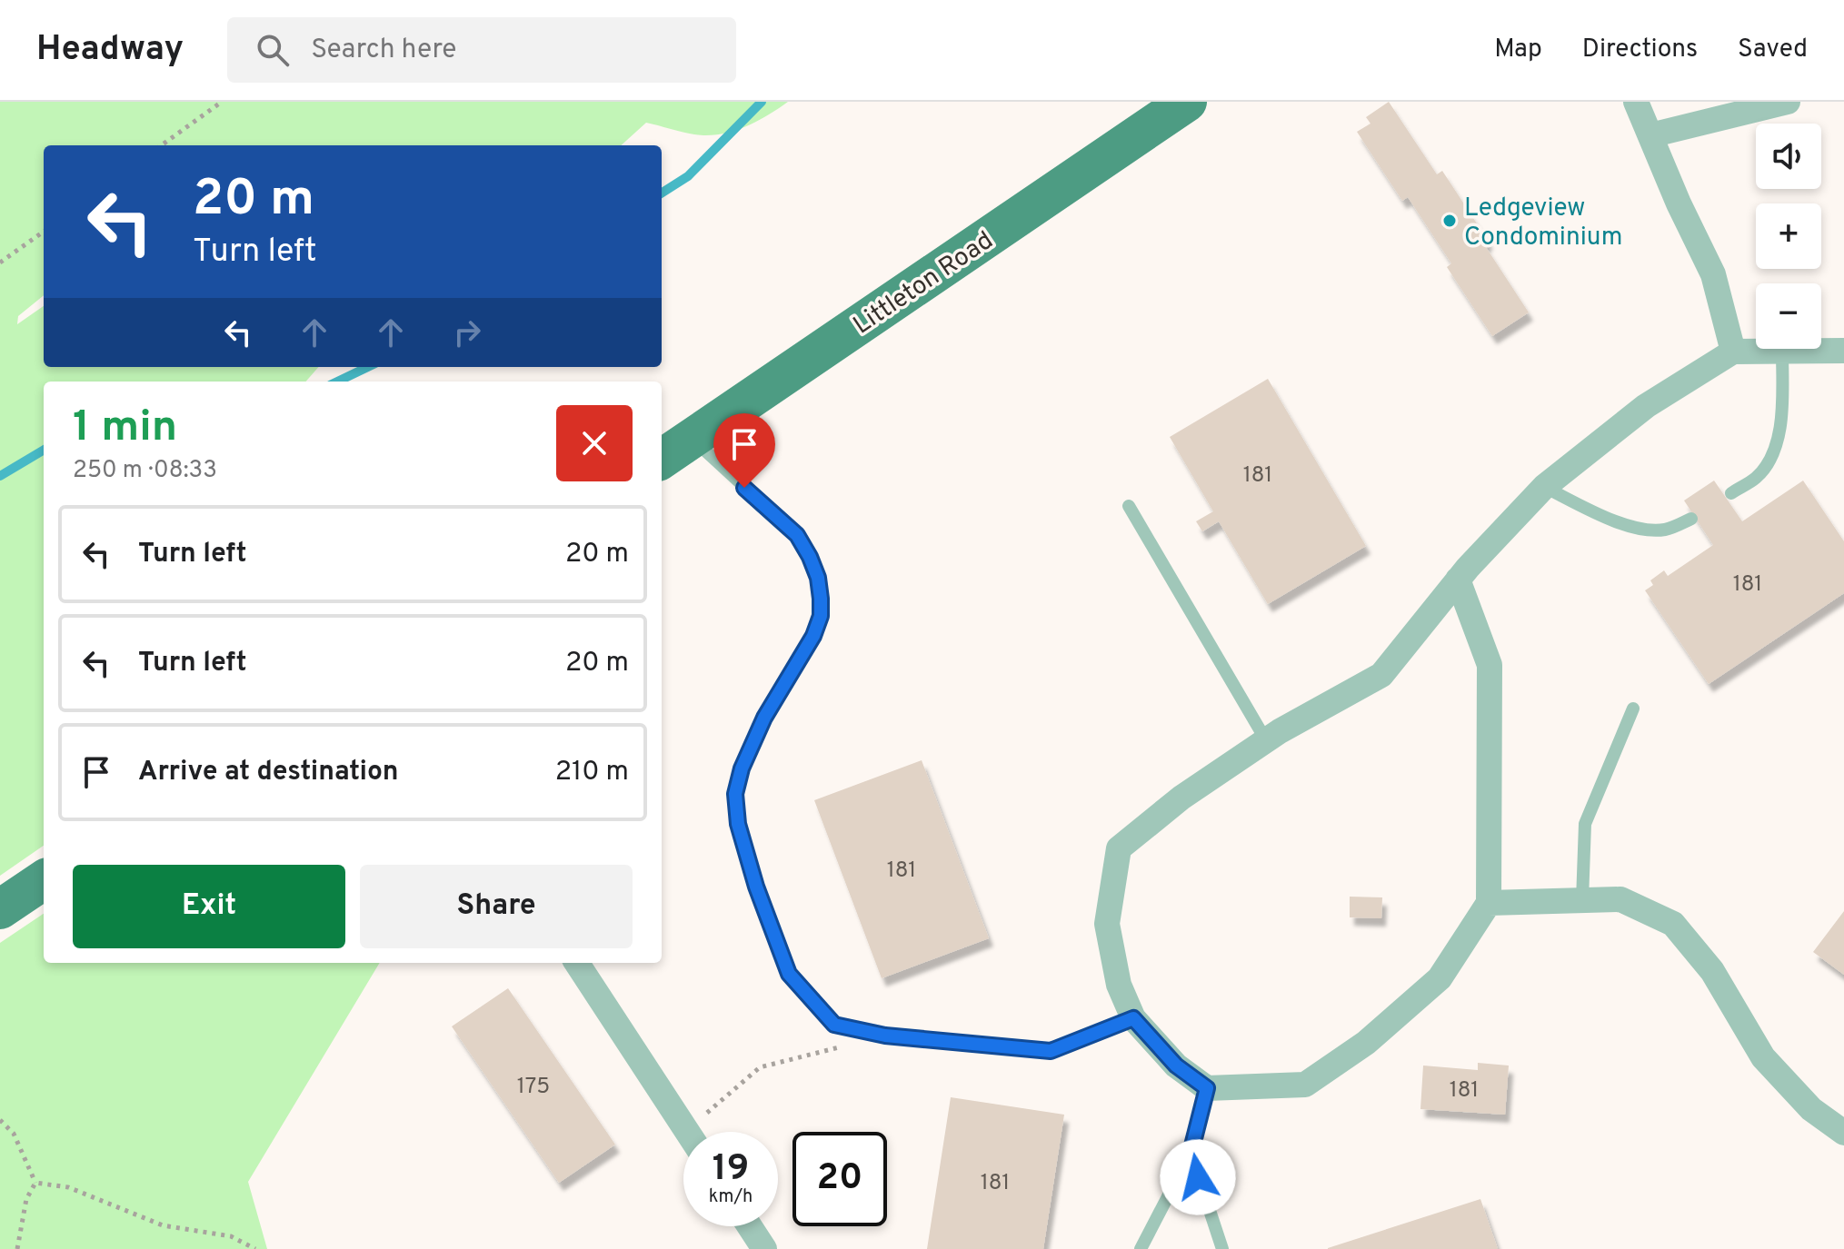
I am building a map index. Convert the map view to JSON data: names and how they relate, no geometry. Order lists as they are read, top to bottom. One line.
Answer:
{"streets":{"main road":["Littleton Road"]},"places":["Ledgeview Condominium"],"house_numbers":["181","181","181","175","181","181"],"page":{"header":"Headway","search":"Search here","nav":["Map","Directions","Saved"],"map_buttons":["+","−"],"turn":["20 m","Turn left"],"heading":["1 min","250 m · 08:33"],"list":[{"name":"Turn left","value":"20 m"},{"name":"Turn left","value":"20 m"},{"name":"Arrive at destination","value":"210 m"}],"buttons":["Exit","Share"],"speed":"19 km/h","limit":"20"}}
